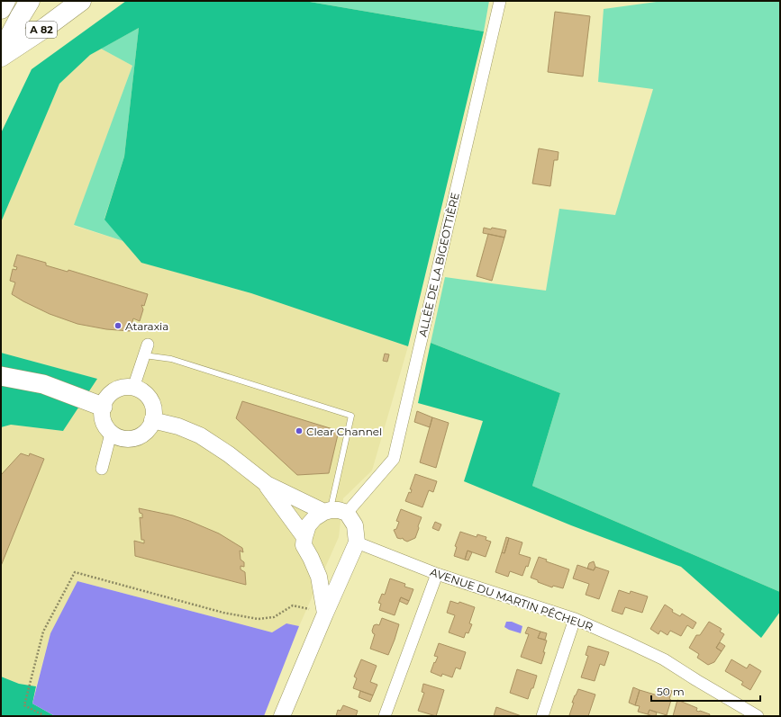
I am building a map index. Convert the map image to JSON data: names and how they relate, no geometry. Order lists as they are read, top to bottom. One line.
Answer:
{"streets":{"highway":["A 82"],"street":["ALLÉE DE LA BIGEOTTIÈRE","AVENUE DU MARTIN PÊCHEUR"]},"places":["Ataraxia","Clear Channel"],"scale_bar":"50 m"}
